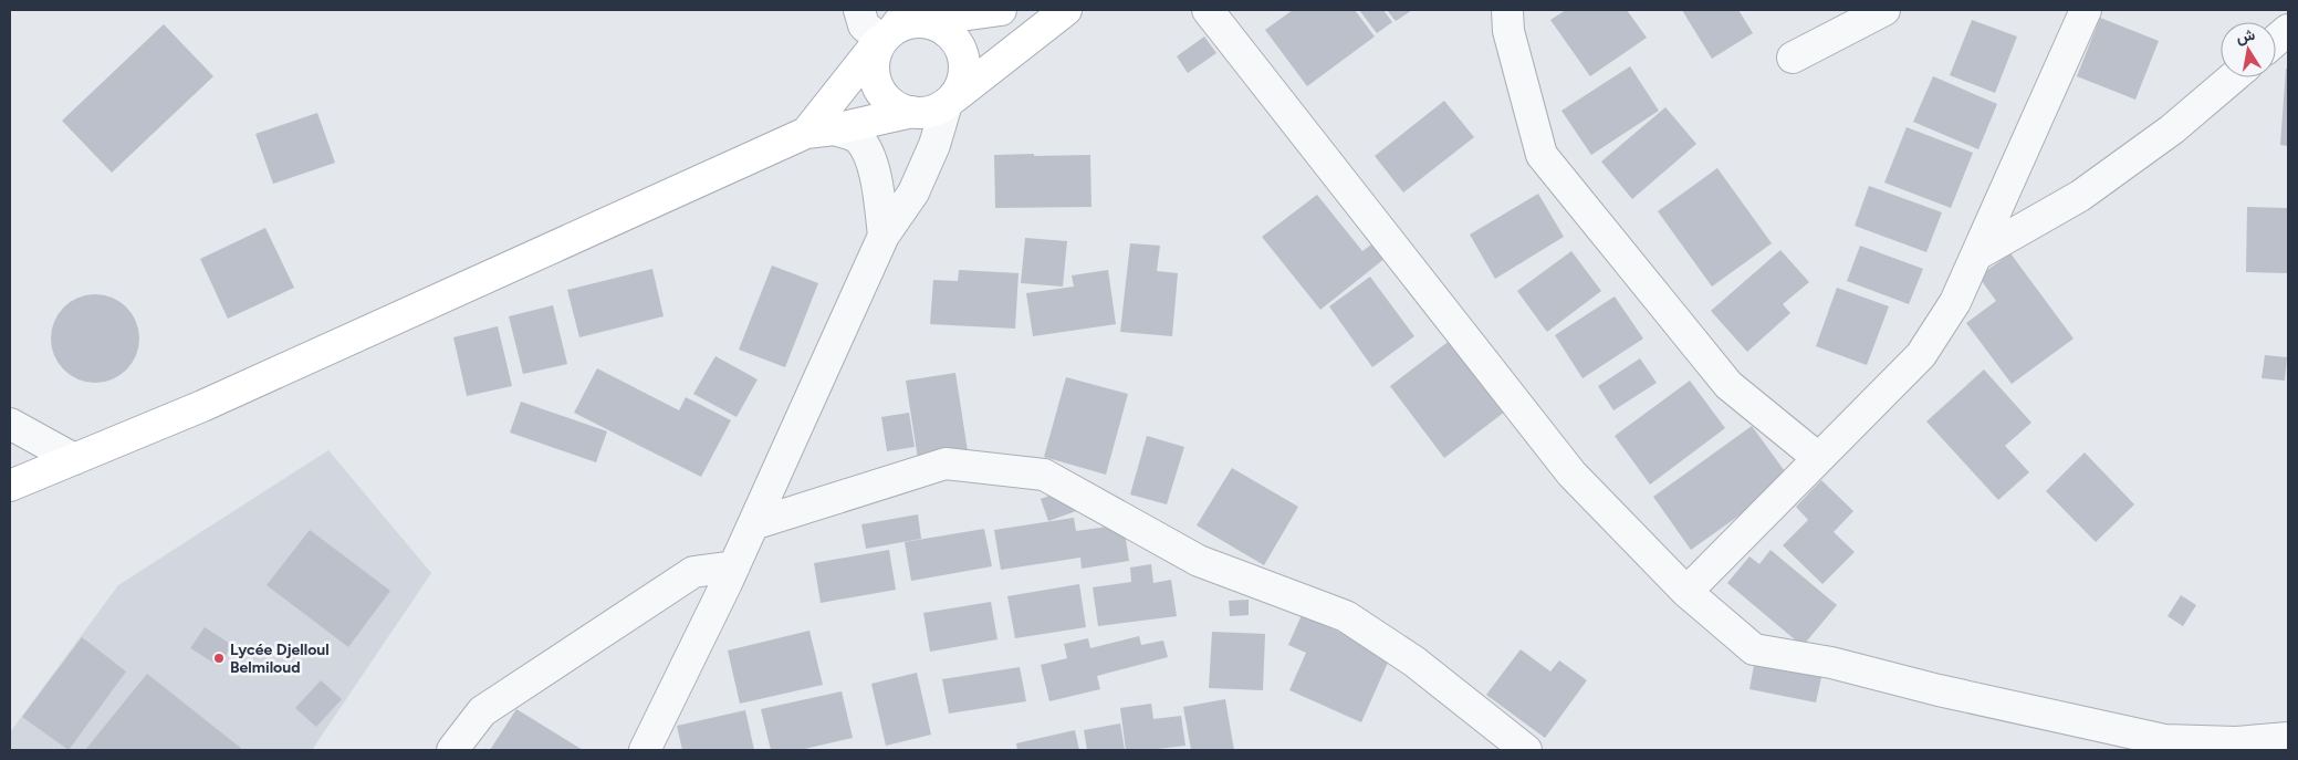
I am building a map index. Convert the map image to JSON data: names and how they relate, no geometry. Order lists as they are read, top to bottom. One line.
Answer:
{"places":["Lycée Djelloul Belmiloud"],"north":"top"}
